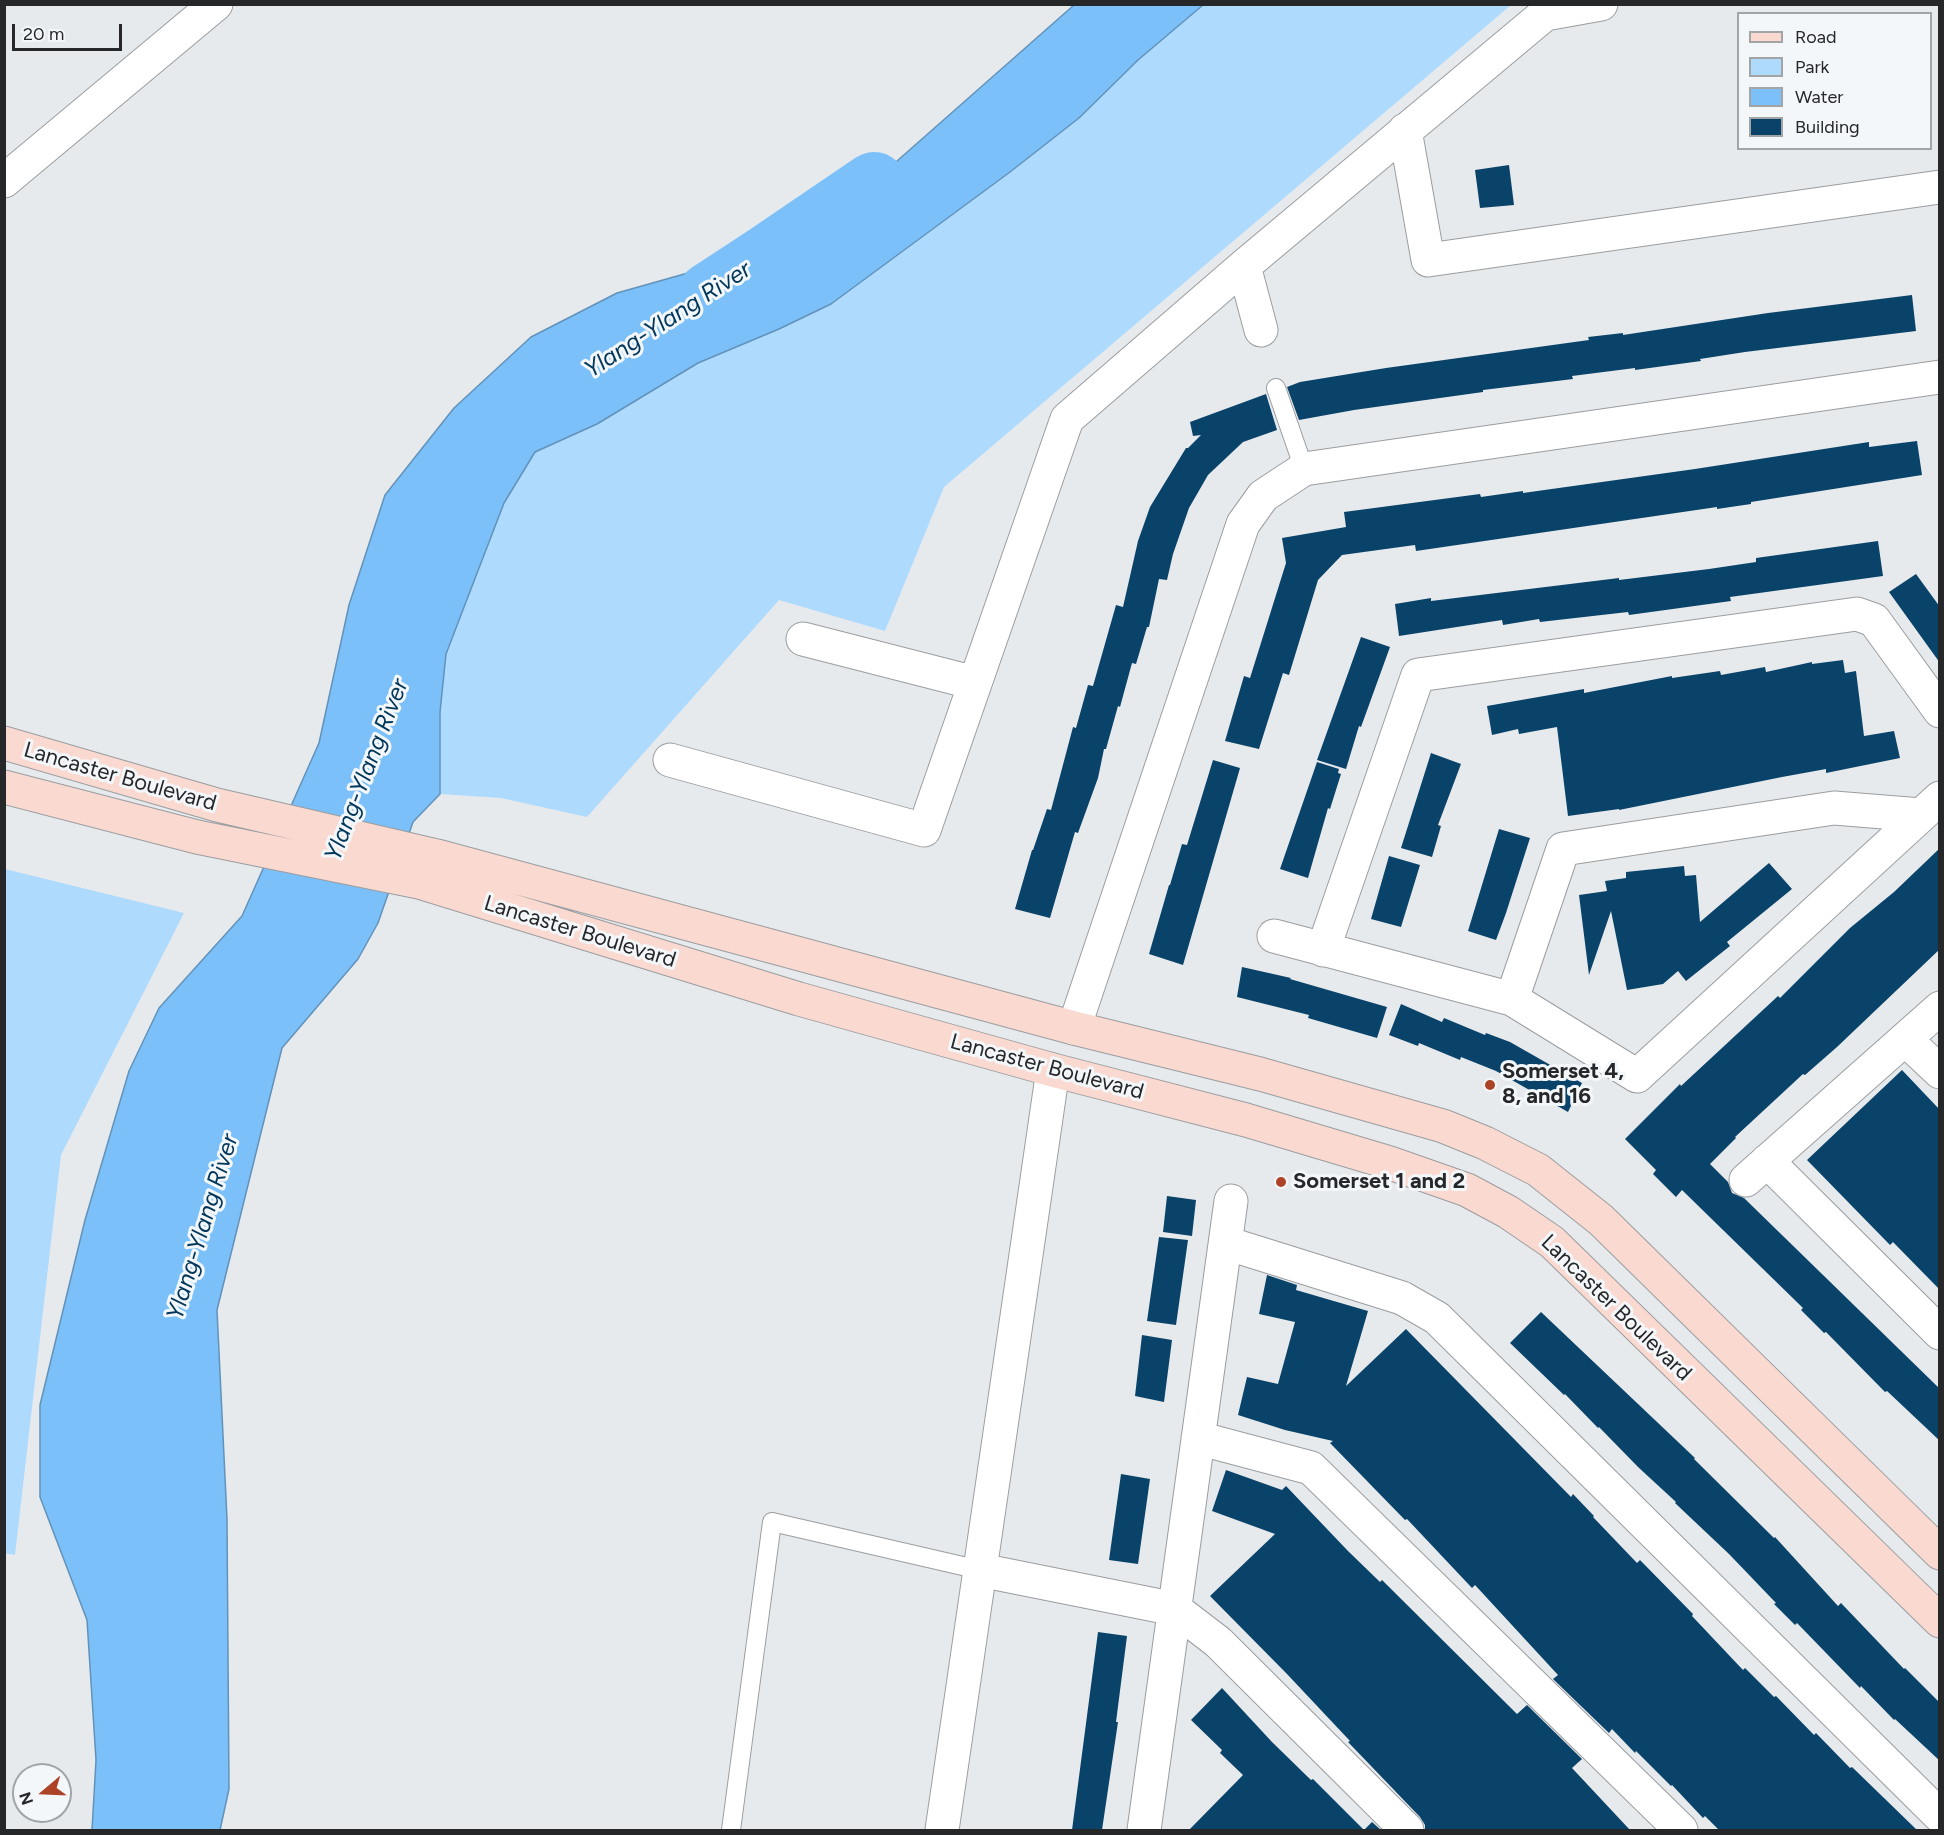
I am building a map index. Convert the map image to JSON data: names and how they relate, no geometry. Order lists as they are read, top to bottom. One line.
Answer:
{"streets":{"main road":["Lancaster Boulevard"]},"water":["Ylang-Ylang River"],"places":["Somerset 4, 8, and 16","Somerset 1 and 2"],"legend":["Road","Park","Water","Building"],"scale_bar":"20 m","north":"left"}
